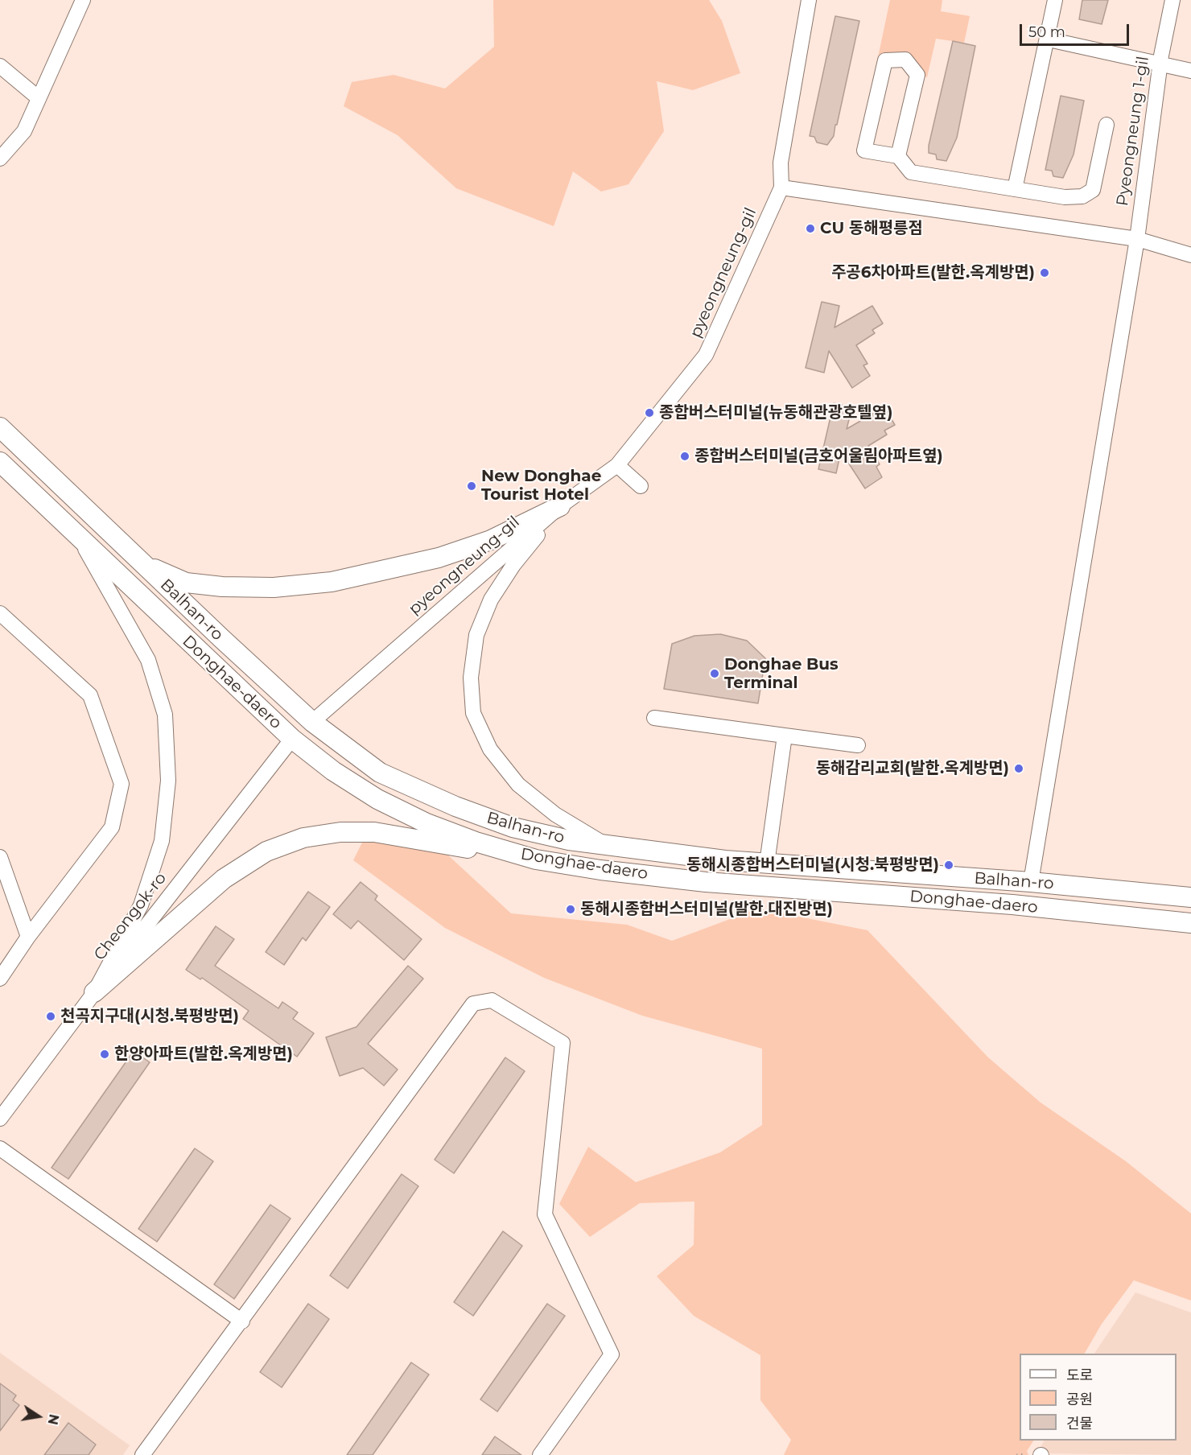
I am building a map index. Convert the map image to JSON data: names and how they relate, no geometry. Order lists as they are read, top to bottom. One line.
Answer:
{"streets":{"main road":["Balhan-ro","Donghae-daero"],"street":["Pyeongneung 1-gil","pyeongneung-gil","Cheongok-ro"]},"crossings":[["Pyeongneung 1-gil","Balhan-ro"],["pyeongneung-gil","Balhan-ro"],["Donghae-daero","Cheongok-ro"]],"places":["CU 동해평릉점","주공6차아파트(발한.옥계방면)","종합버스터미널(뉴동해관광호텔옆)","종합버스터미널(금호어울림아파트옆)","New Donghae Tourist Hotel","Donghae Bus Terminal","동해감리교회(발한.옥계방면)","동해시종합버스터미널(시청.북평방면)","동해시종합버스터미널(발한.대진방면)","천곡지구대(시청.북평방면)","한양아파트(발한.옥계방면)"],"legend":["도로","공원","건물"],"scale_bar":"50 m","north":"right"}
